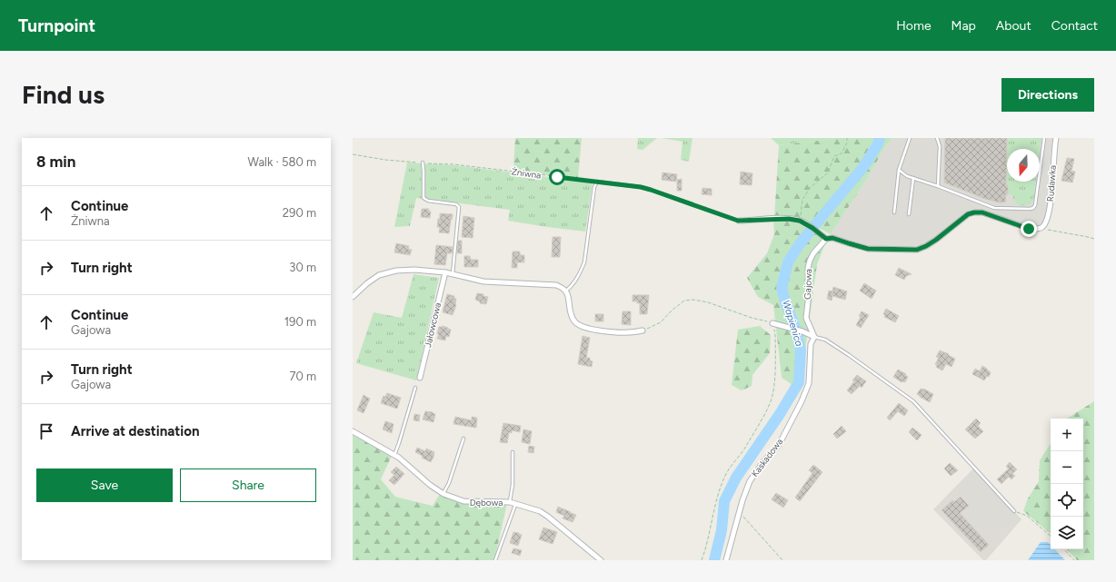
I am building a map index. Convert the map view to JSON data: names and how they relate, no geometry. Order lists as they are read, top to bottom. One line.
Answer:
{"streets":{"street":["Rudawka","Gajowa","Jałowcowa","Kaskadowa","Dębowa"],"path":["Żniwna"]},"crossings":[["Gajowa","Kaskadowa"]],"water":["Wapienica"],"north":"bottom","page":{"header":"Turnpoint","nav":["Home","Map","About","Contact"],"buttons":["Directions",["Save","Share"]],"title":"Find us","heading":["8 min","Walk · 580 m"],"list":[["Continue","Żniwna","290 m"],["Turn right","30 m"],["Continue","Gajowa","190 m"],["Turn right","Gajowa","70 m"],"Arrive at destination"],"map_buttons":["+","−"]}}
